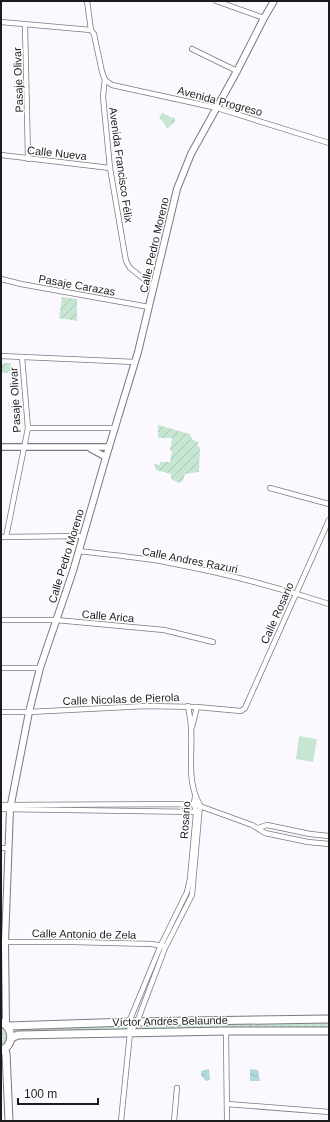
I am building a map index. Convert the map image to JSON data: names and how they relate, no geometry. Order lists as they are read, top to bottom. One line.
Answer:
{"streets":{"highway":["Víctor Andrés Belaunde"],"main road":["Calle Pedro Moreno"],"street":["Pasaje Olivar","Avenida Progreso","Calle Nueva","Avenida Francisco Félix","Pasaje Carazas","Calle Andres Razuri","Calle Rosario","Calle Arica","Calle Nicolas de Pierola","Rosario","Calle Antonio de Zela"]},"crossings":[["Pasaje Olivar","Calle Nueva"],["Avenida Progreso","Avenida Francisco Félix"],["Avenida Progreso","Calle Pedro Moreno"],["Calle Nueva","Avenida Francisco Félix"],["Avenida Francisco Félix","Calle Pedro Moreno"],["Calle Pedro Moreno","Pasaje Carazas"],["Calle Pedro Moreno","Calle Andres Razuri"],["Calle Pedro Moreno","Calle Arica"],["Calle Pedro Moreno","Calle Nicolas de Pierola"],["Calle Pedro Moreno","Calle Antonio de Zela"],["Calle Andres Razuri","Calle Rosario"],["Calle Rosario","Calle Nicolas de Pierola"],["Rosario","Calle Antonio de Zela"],["Rosario","Víctor Andrés Belaunde"]],"scale_bar":"100 m"}
